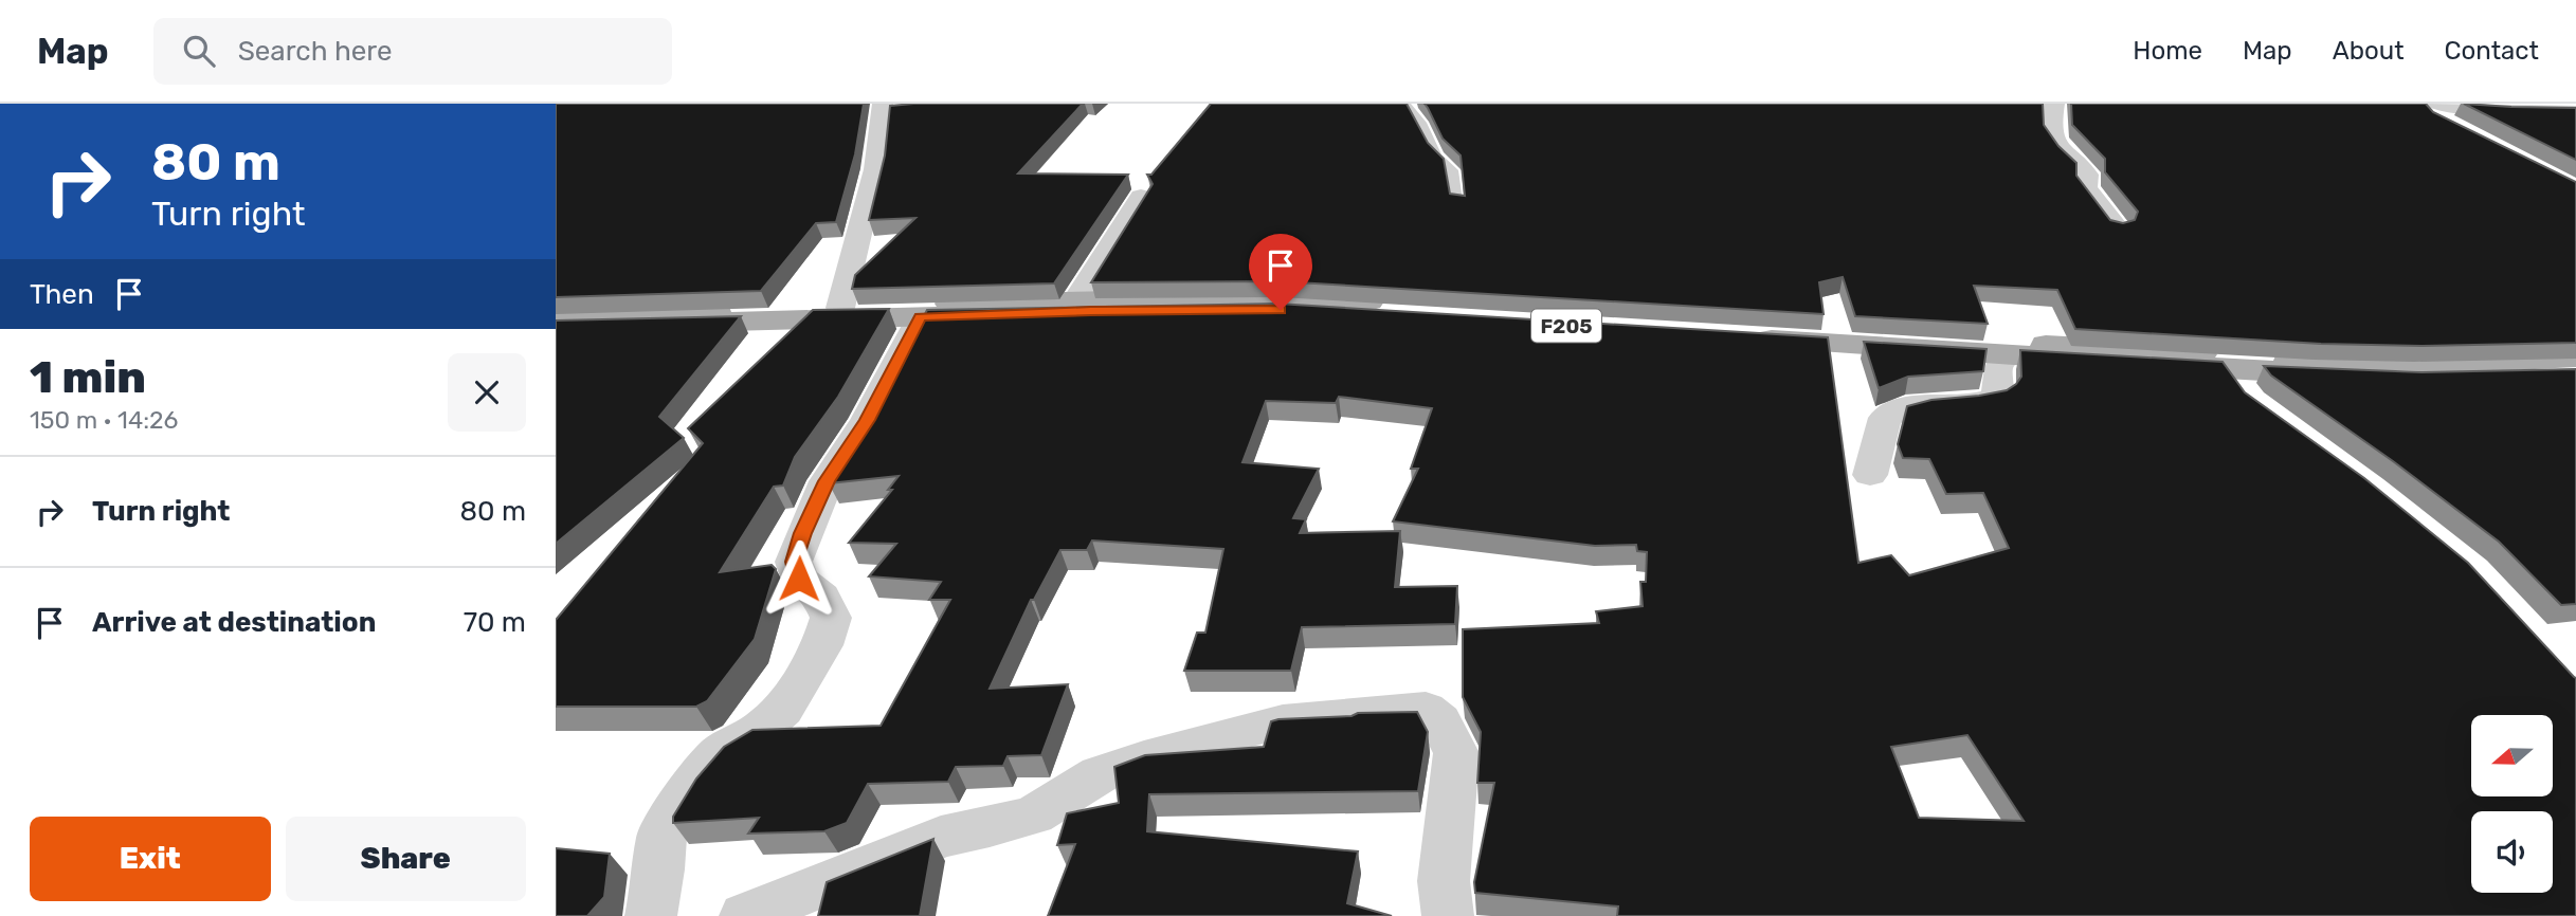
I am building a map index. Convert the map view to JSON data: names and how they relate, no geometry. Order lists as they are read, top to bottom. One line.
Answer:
{"north":"left","page":{"header":"Map","search":"Search here","nav":["Home","Map","About","Contact"],"turn":["80 m","Turn right"],"then":"Then","heading":["1 min","150 m · 14:26"],"list":[{"name":"Turn right","value":"80 m"},{"name":"Arrive at destination","value":"70 m"}],"buttons":["Exit","Share"]}}
